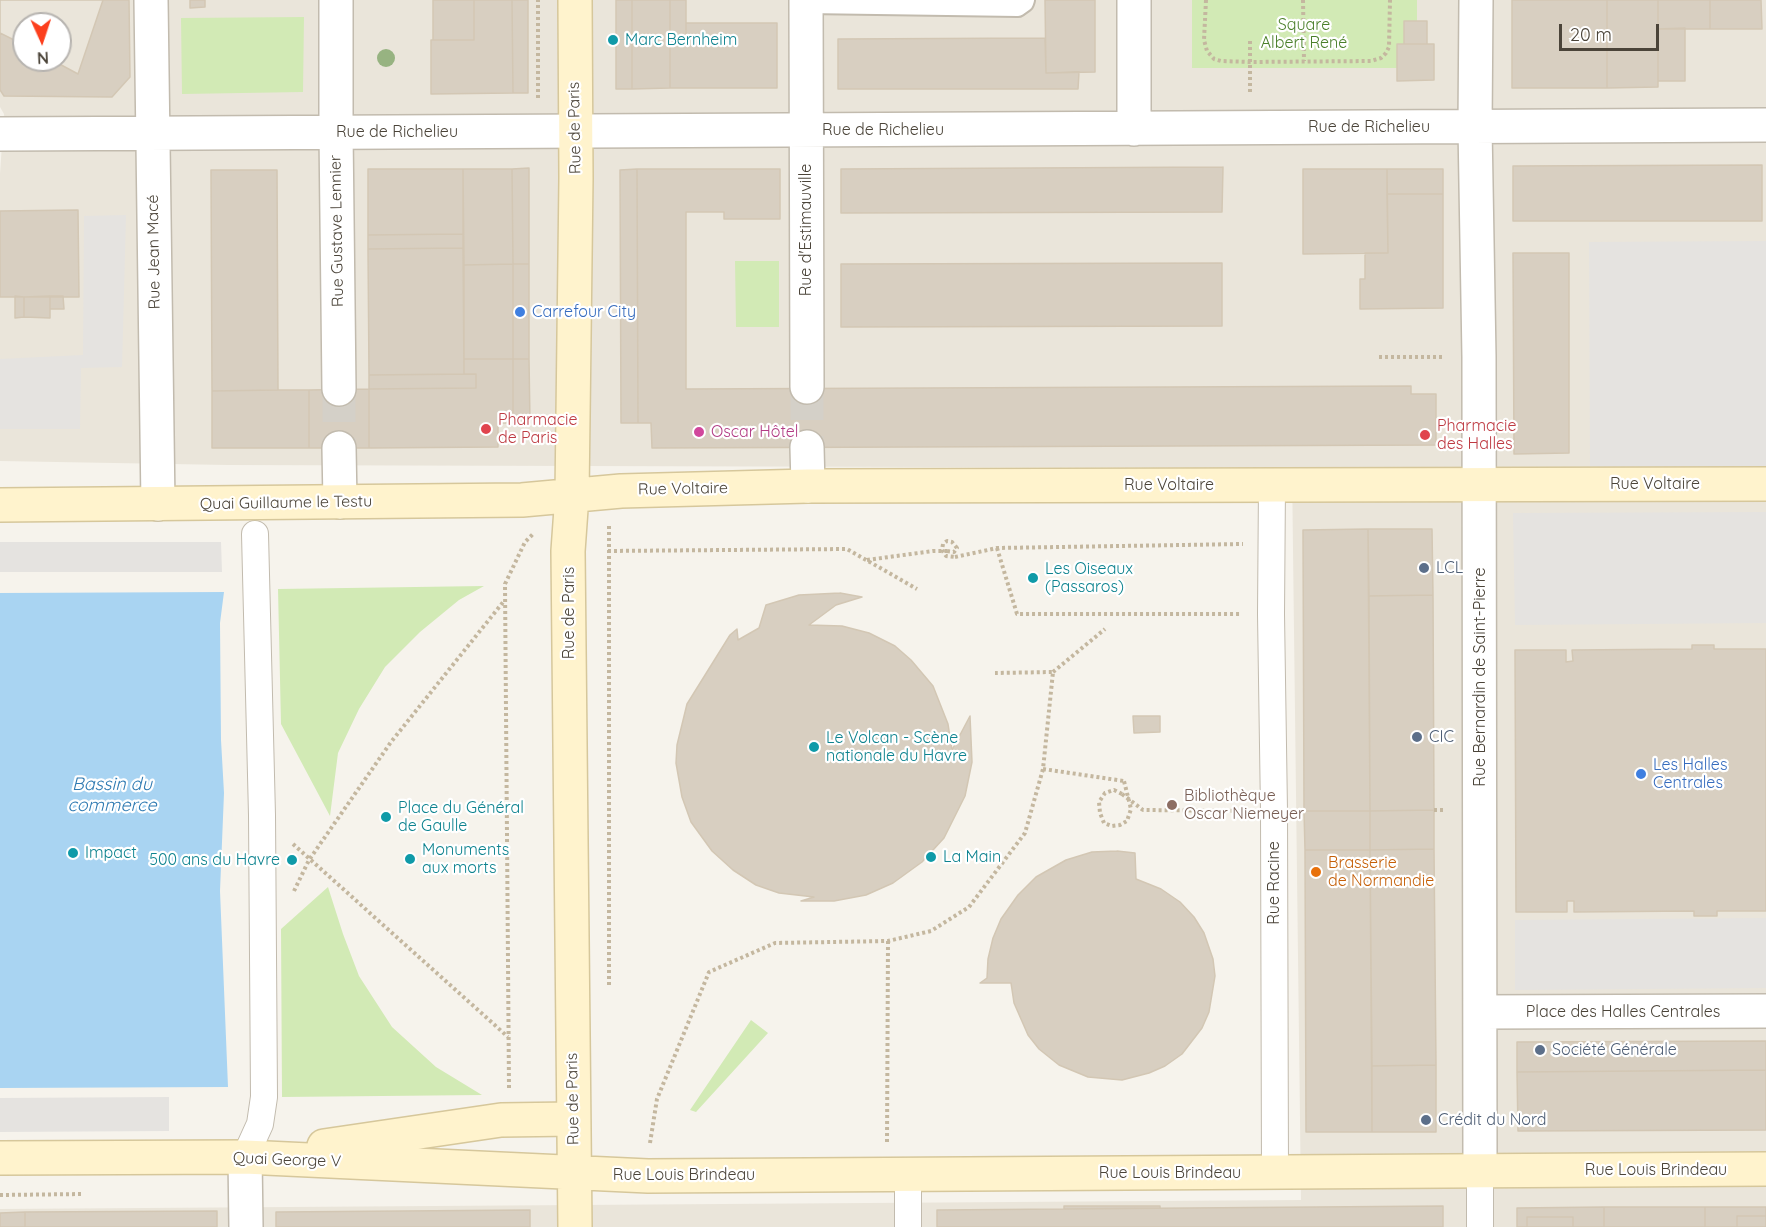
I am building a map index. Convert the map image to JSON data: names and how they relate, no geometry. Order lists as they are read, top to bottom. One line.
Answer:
{"streets":{"main road":["Rue de Paris","Rue Voltaire","Quai Guillaume le Testu","Quai George V","Rue Louis Brindeau"],"street":["Rue de Richelieu","Rue d'Estimauville","Rue Gustave Lennier","Rue Jean Macé","Rue Bernardin de Saint-Pierre","Rue Racine","Place des Halles Centrales"]},"crossings":[["Rue de Richelieu","Rue de Paris"],["Rue de Richelieu","Rue d'Estimauville"],["Rue de Richelieu","Rue Gustave Lennier"],["Rue de Richelieu","Rue Jean Macé"],["Rue de Richelieu","Rue Bernardin de Saint-Pierre"],["Rue de Paris","Rue Voltaire"],["Rue de Paris","Quai Guillaume le Testu"],["Rue de Paris","Quai George V"],["Rue de Paris","Rue Louis Brindeau"],["Rue Jean Macé","Quai Guillaume le Testu"],["Rue Voltaire","Quai Guillaume le Testu"],["Rue Voltaire","Rue Bernardin de Saint-Pierre"],["Rue Voltaire","Rue Racine"],["Rue Bernardin de Saint-Pierre","Place des Halles Centrales"],["Rue Bernardin de Saint-Pierre","Rue Louis Brindeau"],["Rue Racine","Rue Louis Brindeau"],["Quai George V","Rue Louis Brindeau"]],"water":["Bassin du commerce"],"parks":["Square Albert René"],"places":["Marc Bernheim","Carrefour City","Pharmacie de Paris","Oscar Hôtel","Pharmacie des Halles","LCL","Les Oiseaux (Passaros)","CIC","Le Volcan - Scène nationale du Havre","Les Halles Centrales","Bibliothèque Oscar Niemeyer","Place du Général de Gaulle","Impact","La Main","Monuments aux morts","500 ans du Havre","Brasserie de Normandie","Société Générale","Crédit du Nord"],"scale_bar":"20 m","north":"bottom"}
